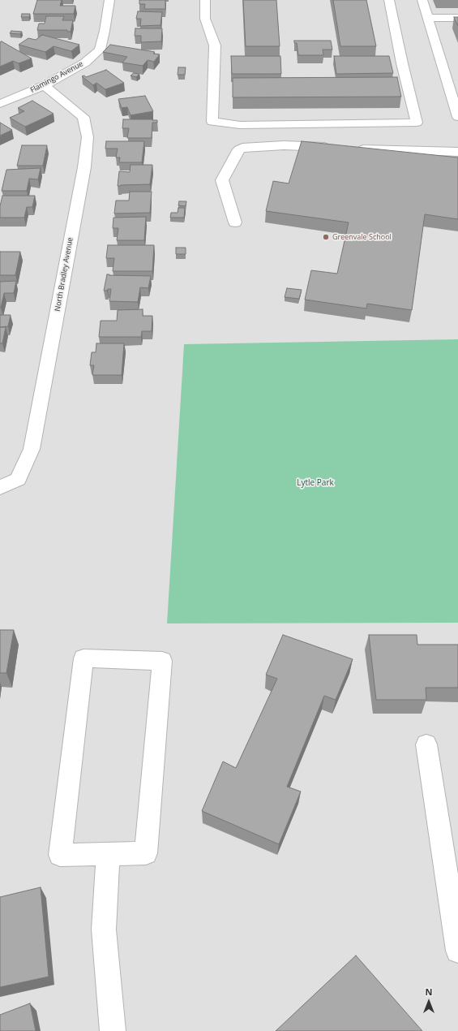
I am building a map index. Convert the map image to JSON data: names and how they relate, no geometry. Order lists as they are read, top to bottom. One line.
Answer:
{"streets":{"street":["Flamingo Avenue","North Bradley Avenue"]},"crossings":[["Flamingo Avenue","North Bradley Avenue"]],"parks":["Lytle Park"],"places":["Greenvale School"],"north":"top"}
